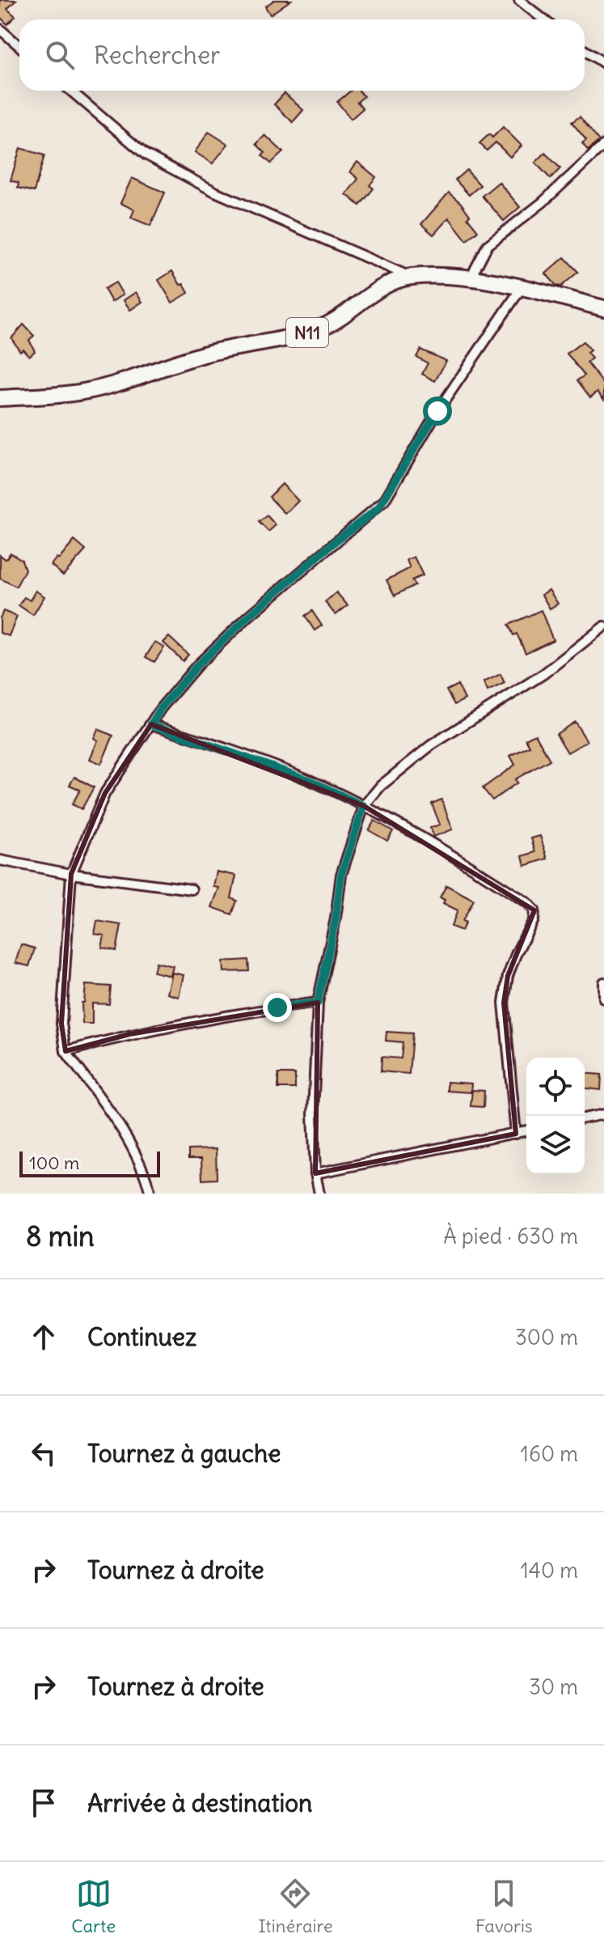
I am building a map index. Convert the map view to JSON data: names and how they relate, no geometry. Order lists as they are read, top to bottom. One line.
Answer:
{"streets":{"highway":["N11"]},"scale_bar":"100 m","page":{"search":"Rechercher","scale":"100 m","heading":["8 min","À pied · 630 m"],"list":[["Continuez","300 m"],["Tournez à gauche","160 m"],["Tournez à droite","140 m"],["Tournez à droite","30 m"],"Arrivée à destination"],"nav":["Carte","Itinéraire","Favoris"]}}
